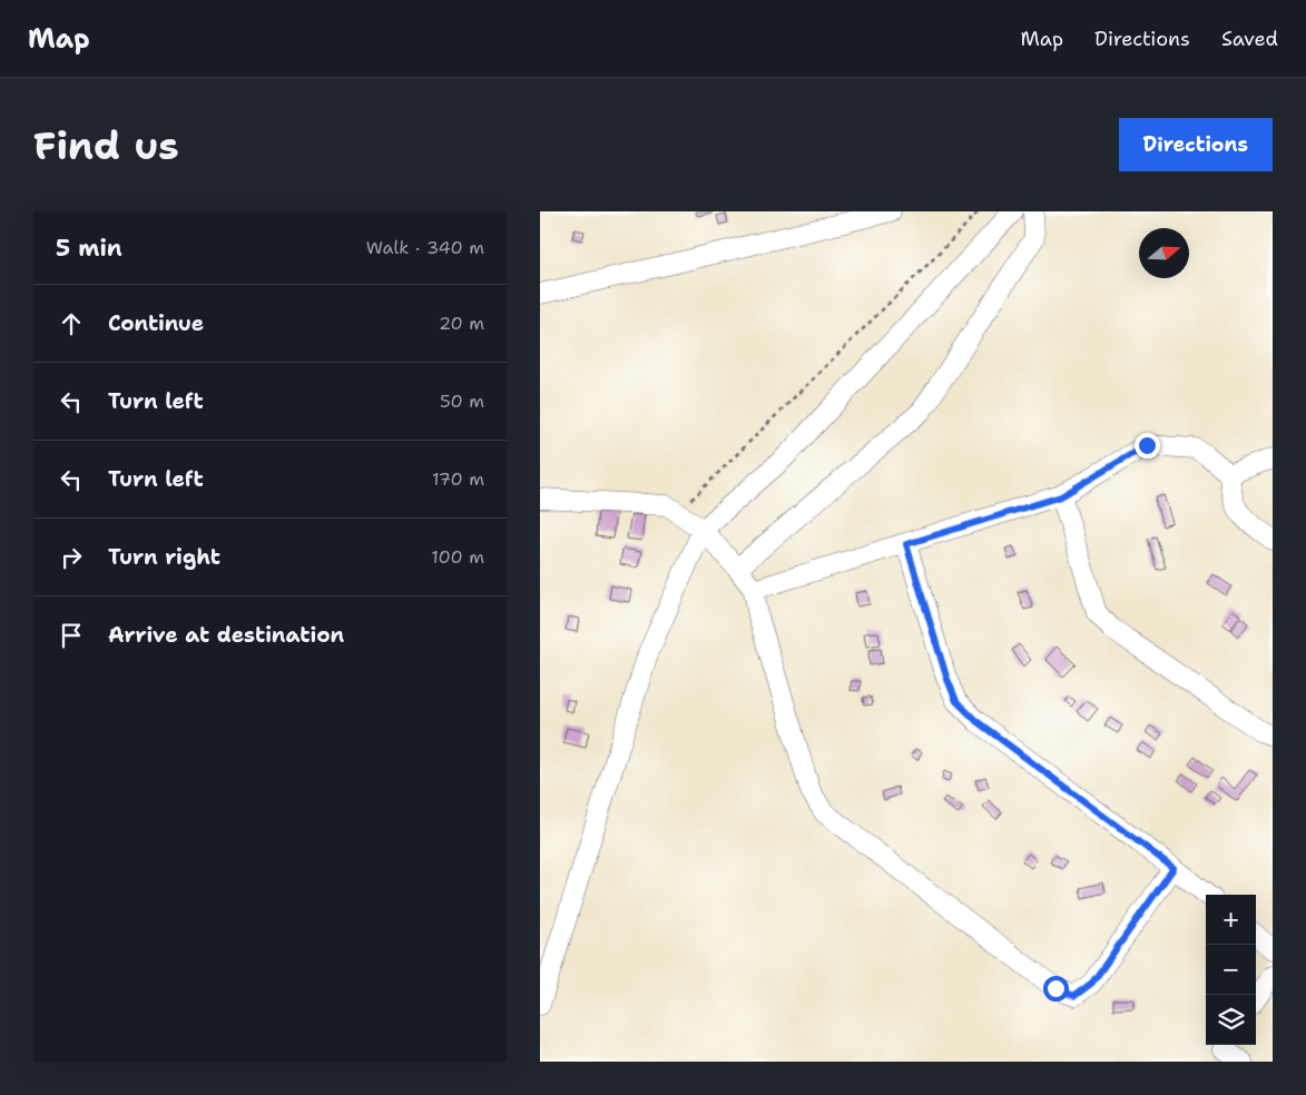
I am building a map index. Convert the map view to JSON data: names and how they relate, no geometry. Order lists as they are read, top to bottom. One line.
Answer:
{"north":"right","page":{"header":"Map","nav":["Map","Directions","Saved"],"buttons":"Directions","title":"Find us","heading":["5 min","Walk · 340 m"],"list":[["Continue","20 m"],["Turn left","50 m"],["Turn left","170 m"],["Turn right","100 m"],"Arrive at destination"],"map_buttons":["+","−"]}}
